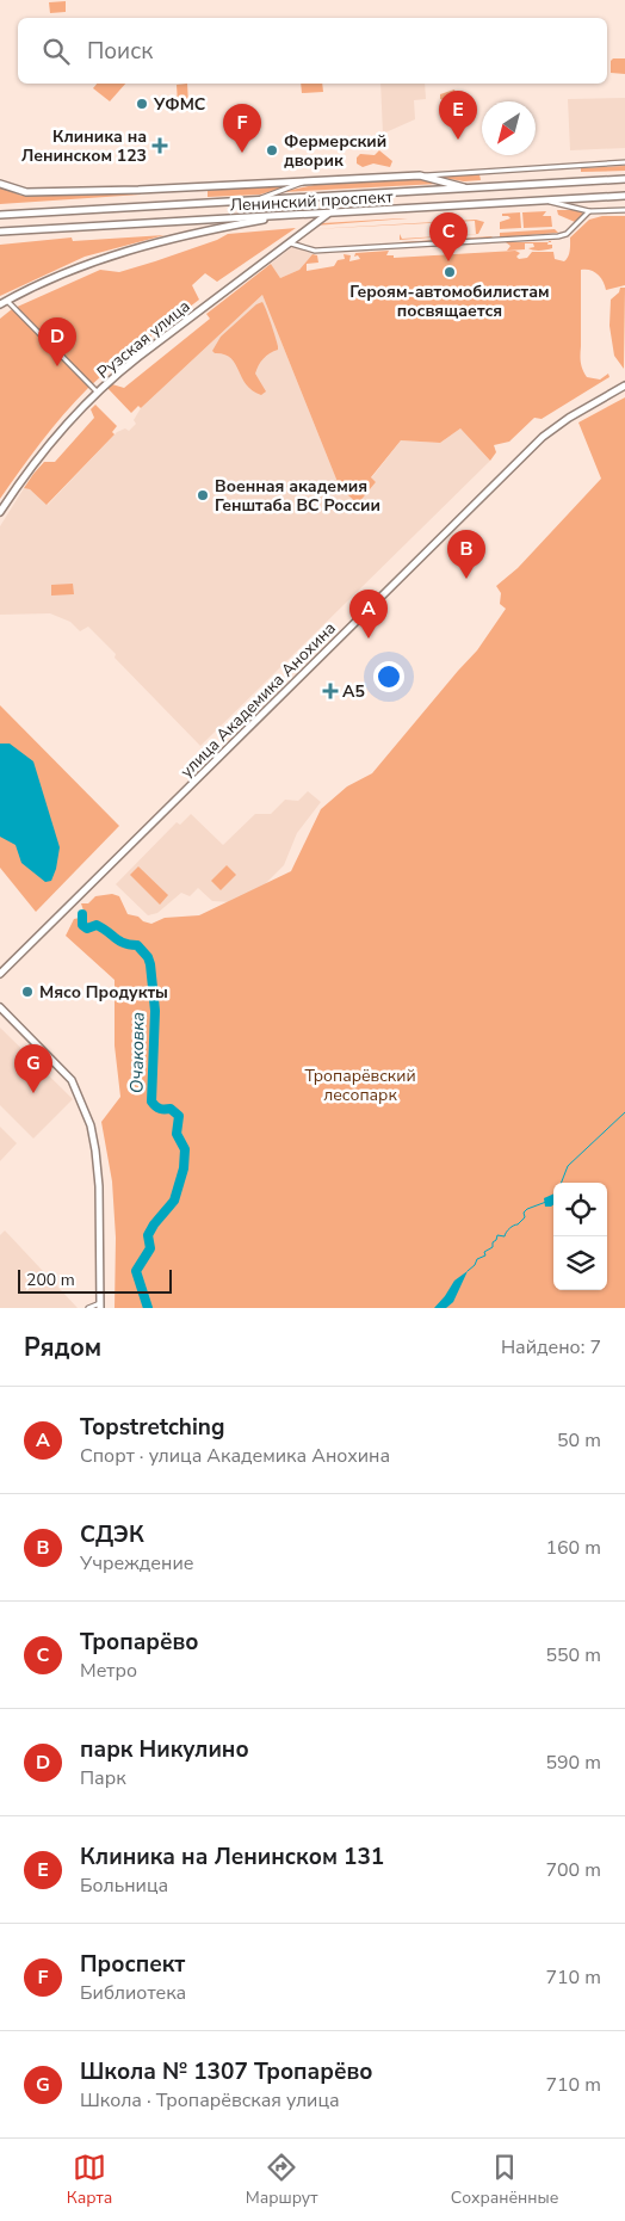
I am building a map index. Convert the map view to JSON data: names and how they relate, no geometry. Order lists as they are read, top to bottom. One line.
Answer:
{"streets":{"main road":["Ленинский проспект","Рузская улица","улица Академика Анохина"]},"crossings":[["Ленинский проспект","Рузская улица"]],"water":["Очаковка"],"parks":["Тропарёвский лесопарк"],"places":{"other":["УФМС","Фермерский дворик","Героям-автомобилистам посвящается","Военная академия Генштаба ВС России","Мясо Продукты"],"health":["Клиника на Ленинском 123","А5"]},"scale_bar":"200 m","north":"bottom left","page":{"search":"Поиск","pins":["E","F","C","D","B","A","G"],"scale":"200 m","heading":["Рядом","Найдено: 7"],"list":[{"mark":"A","name":"Topstretching","note":"Спорт · улица Академика Анохина","value":"50 m"},{"mark":"B","name":"СДЭК","note":"Учреждение","value":"160 m"},{"mark":"C","name":"Тропарёво","note":"Метро","value":"550 m"},{"mark":"D","name":"парк Никулино","note":"Парк","value":"590 m"},{"mark":"E","name":"Клиника на Ленинском 131","note":"Больница","value":"700 m"},{"mark":"F","name":"Проспект","note":"Библиотека","value":"710 m"},{"mark":"G","name":"Школа № 1307 Тропарёво","note":"Школа · Тропарёвская улица","value":"710 m"}],"nav":["Карта","Маршрут","Сохранённые"]}}
